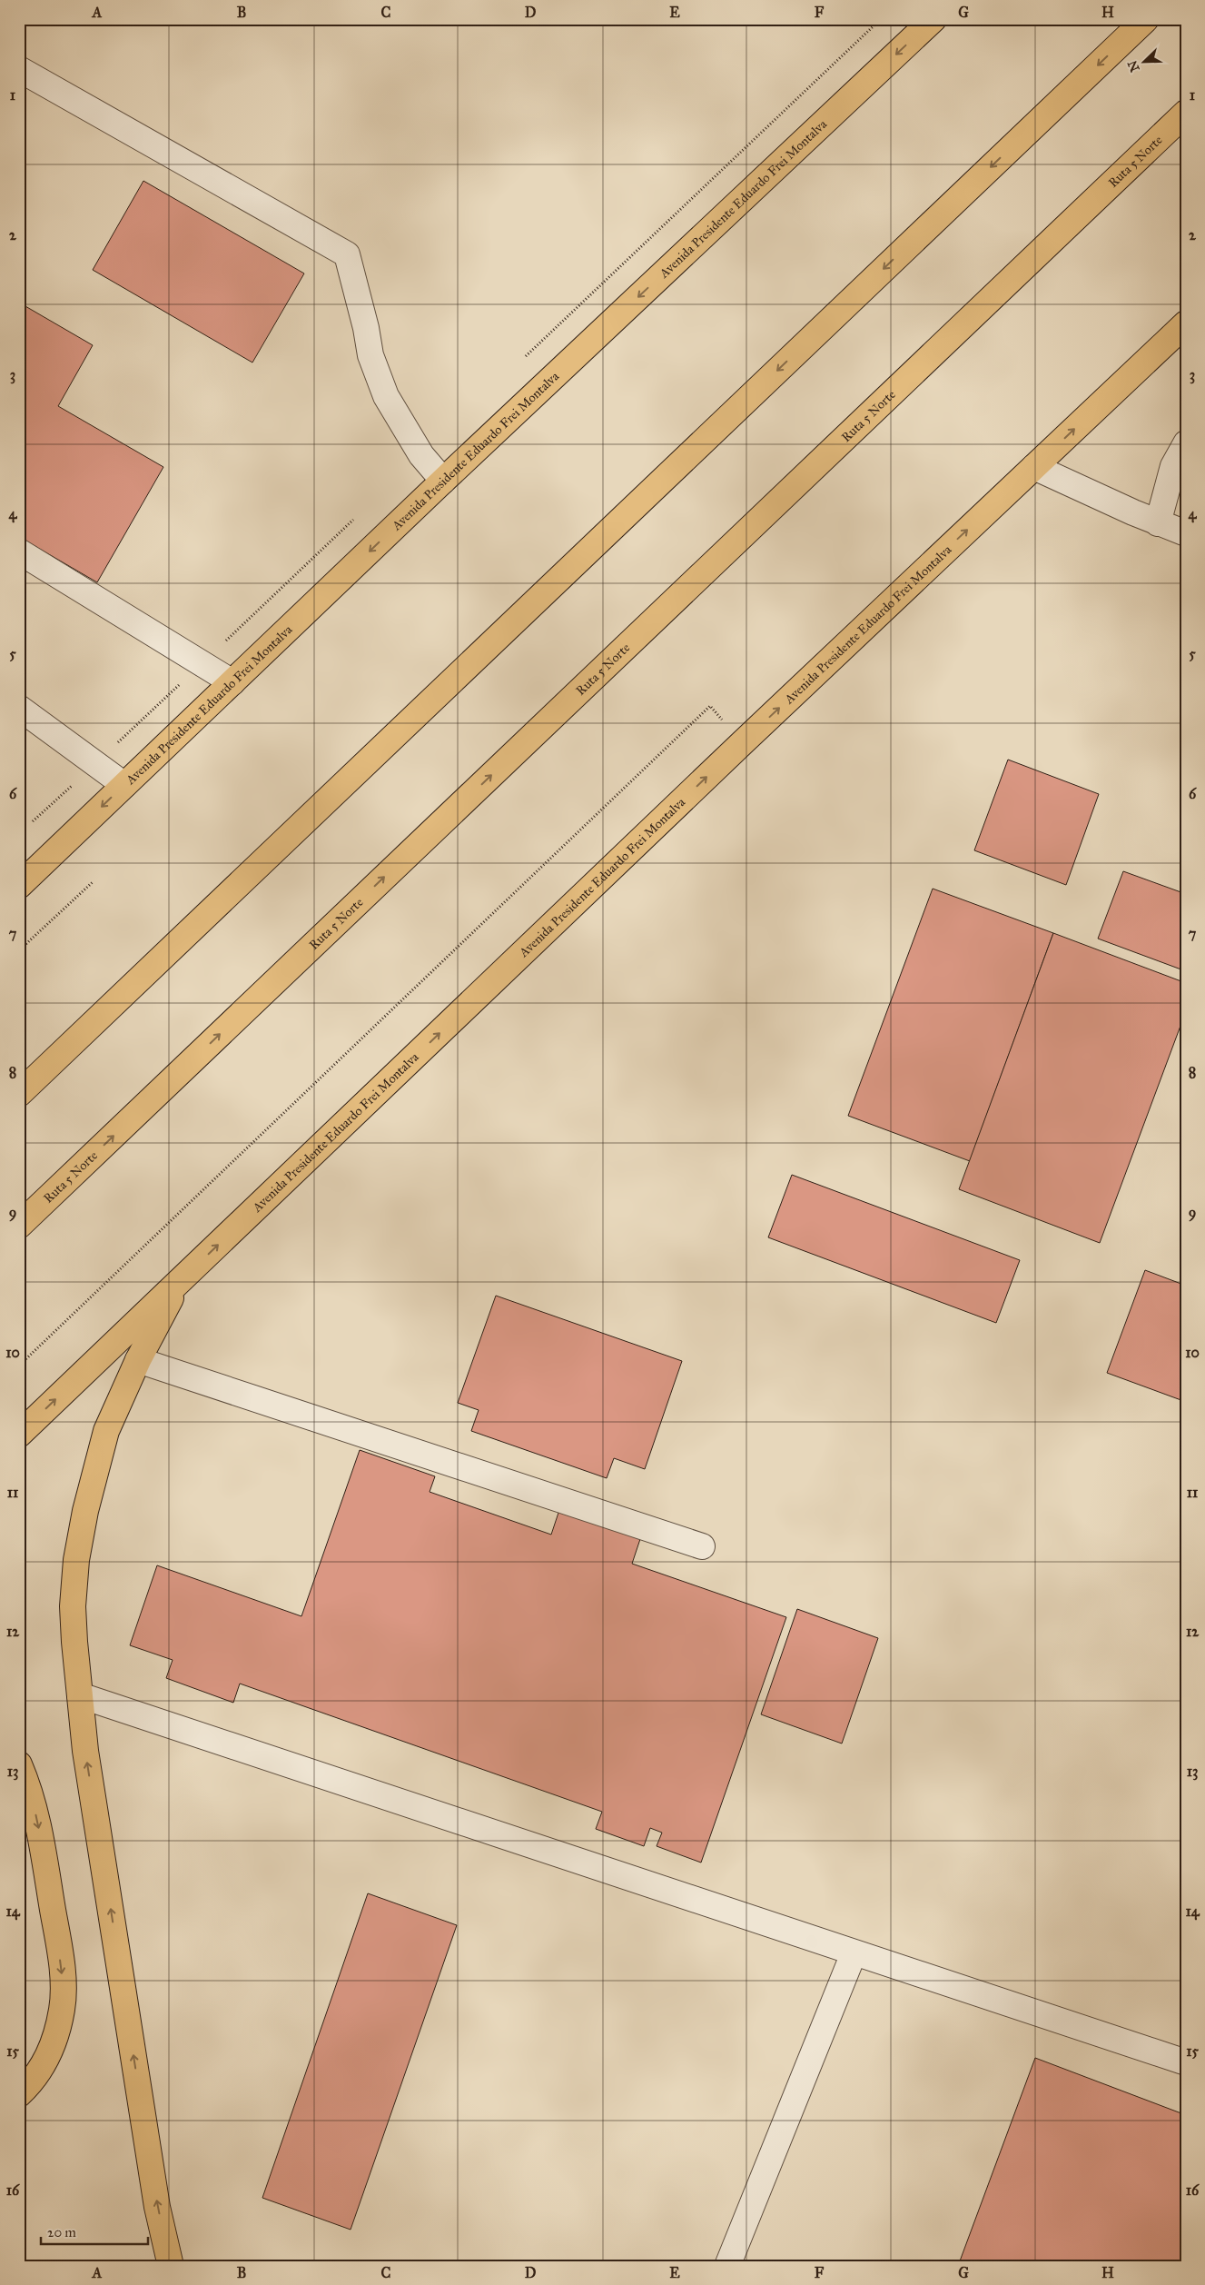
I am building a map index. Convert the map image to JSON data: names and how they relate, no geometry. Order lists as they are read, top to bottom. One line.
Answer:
{"streets":{"main road":["Ruta 5 Norte","Avenida Presidente Eduardo Frei Montalva"]},"scale_bar":"20 m","north":"bottom left","grid":{"columns":["A","B","C","D","E","F","G","H"],"rows":["1","2","3","4","5","6","7","8","9","10","11","12","13","14","15","16"]}}
